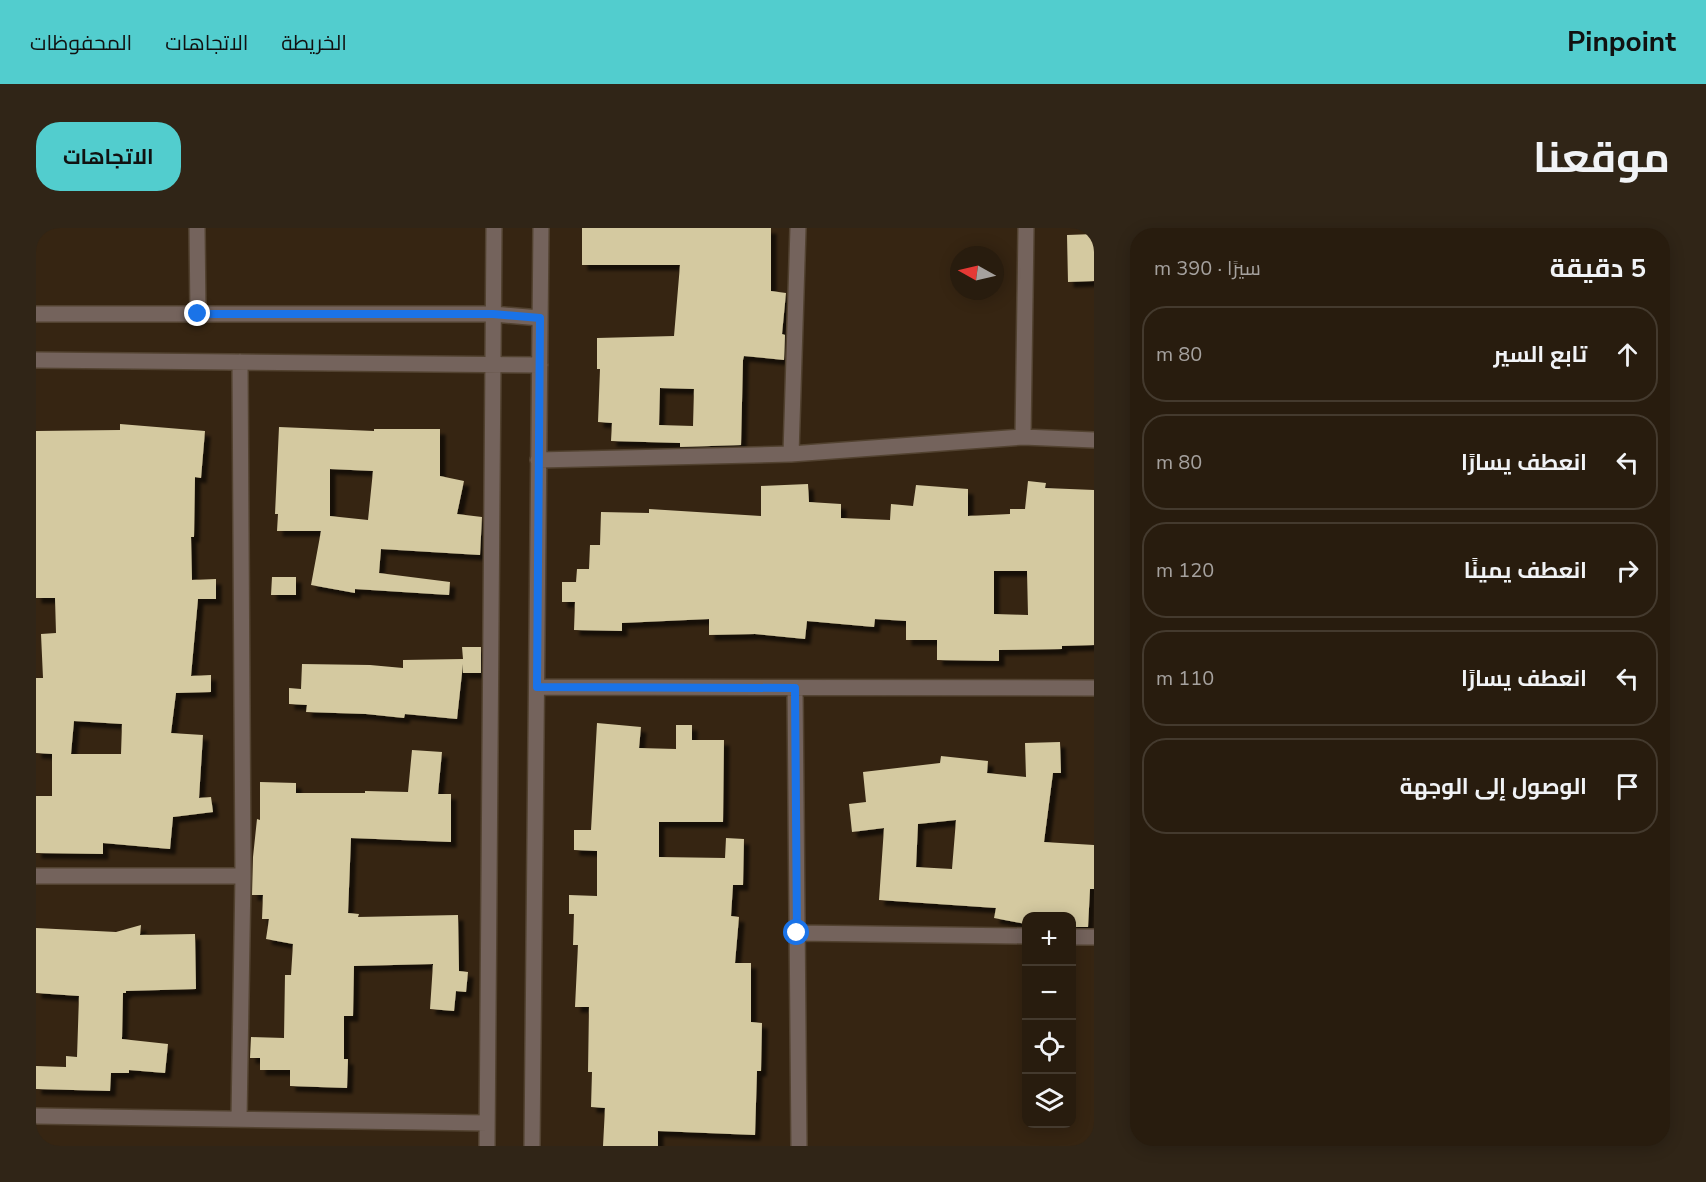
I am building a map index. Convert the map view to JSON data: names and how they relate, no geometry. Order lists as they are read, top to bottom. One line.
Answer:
{"north":"left","page":{"header":"Pinpoint","nav":["الخريطة","الاتجاهات","المحفوظات"],"title":"موقعنا","buttons":"الاتجاهات","heading":["5 دقيقة","سيرًا · 390 m"],"list":[["تابع السير","80 m"],["انعطف يسارًا","80 m"],["انعطف يمينًا","120 m"],["انعطف يسارًا","110 m"],"الوصول إلى الوجهة"],"map_buttons":["+","−"]}}
